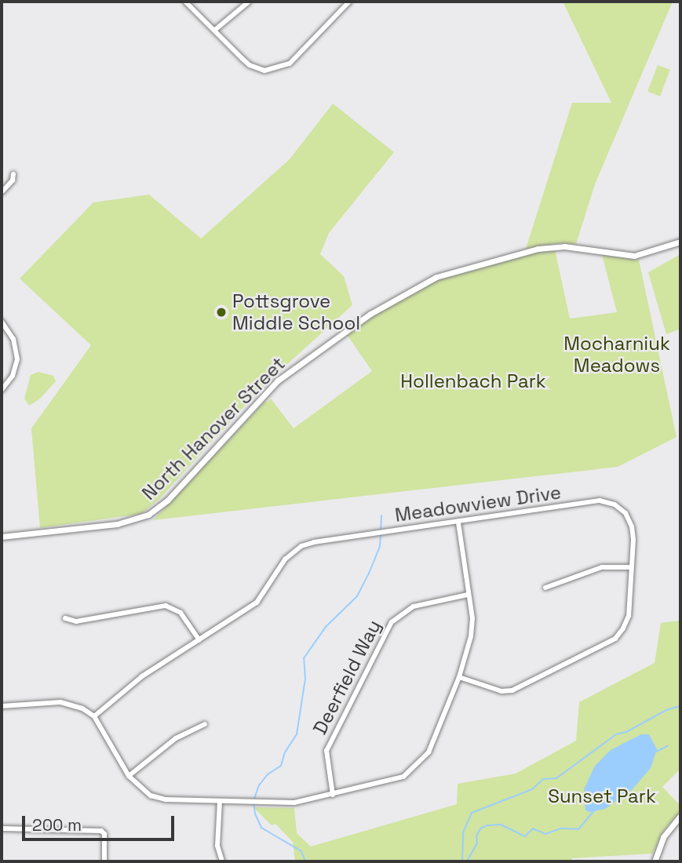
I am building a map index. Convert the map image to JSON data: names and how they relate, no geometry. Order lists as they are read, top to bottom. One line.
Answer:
{"streets":{"street":["North Hanover Street","Meadowview Drive","Deerfield Way"]},"parks":["Mocharniuk Meadows","Hollenbach Park","Sunset Park"],"places":["Pottsgrove Middle School"],"scale_bar":"200 m"}
